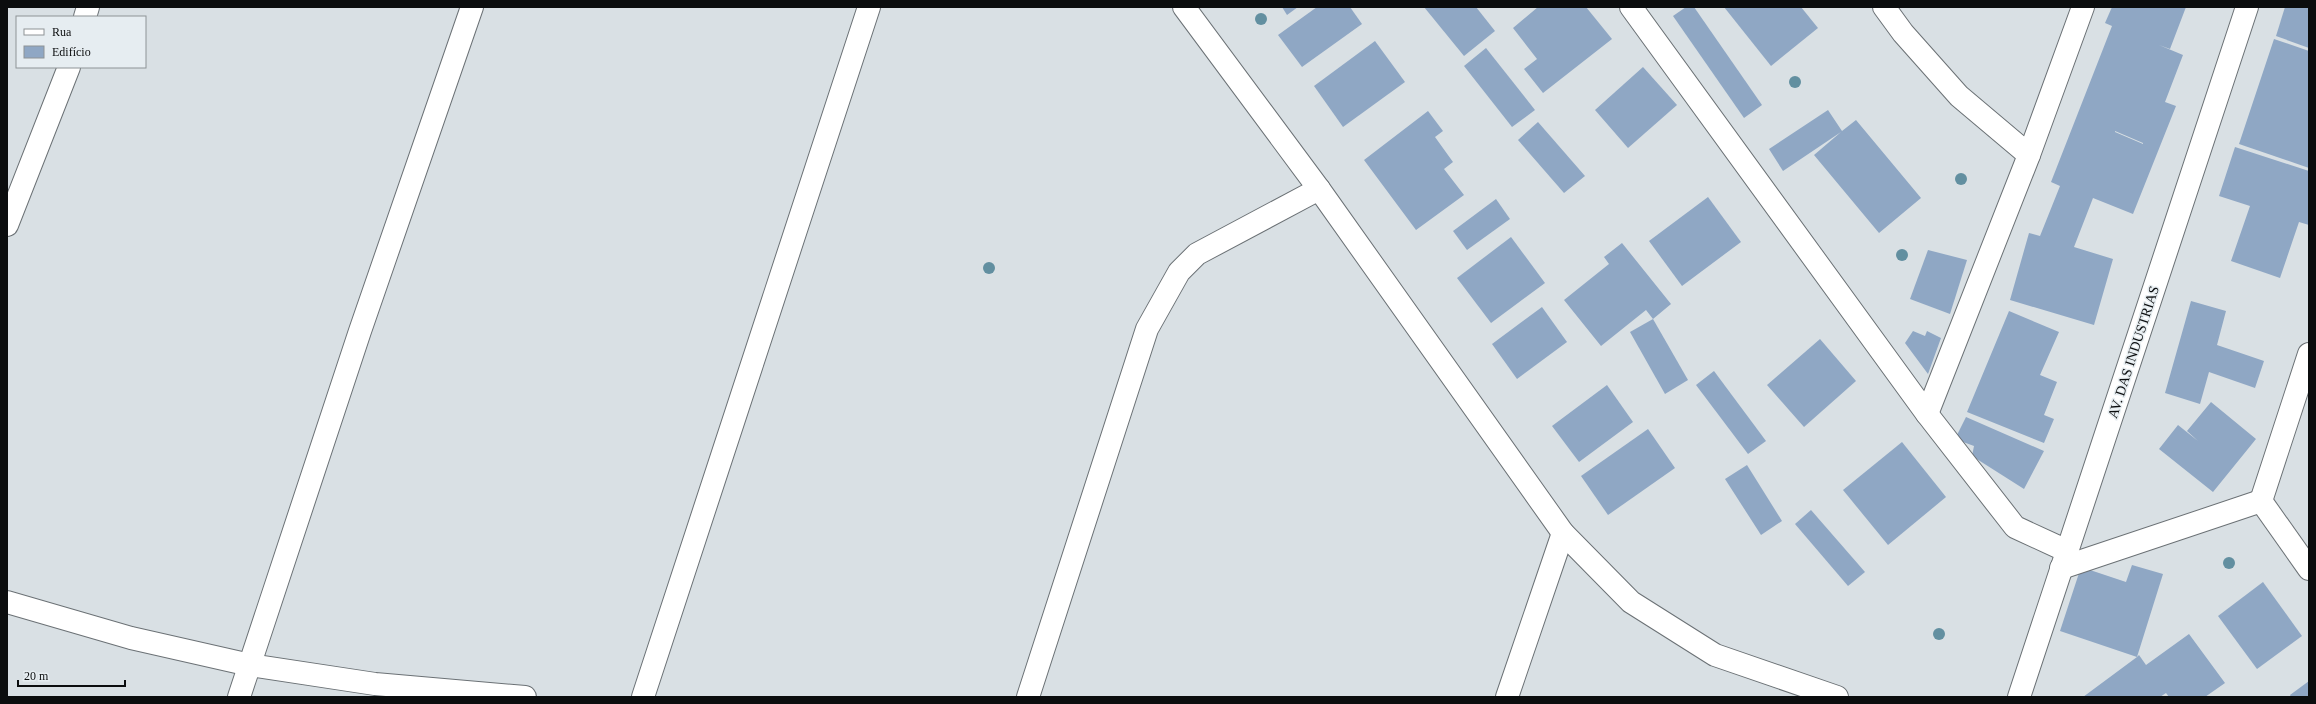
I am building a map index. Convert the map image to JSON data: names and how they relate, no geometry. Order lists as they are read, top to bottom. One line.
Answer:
{"streets":{"street":["AV. DAS INDUSTRIAS"]},"legend":["Rua","Edifício"],"scale_bar":"20 m"}
